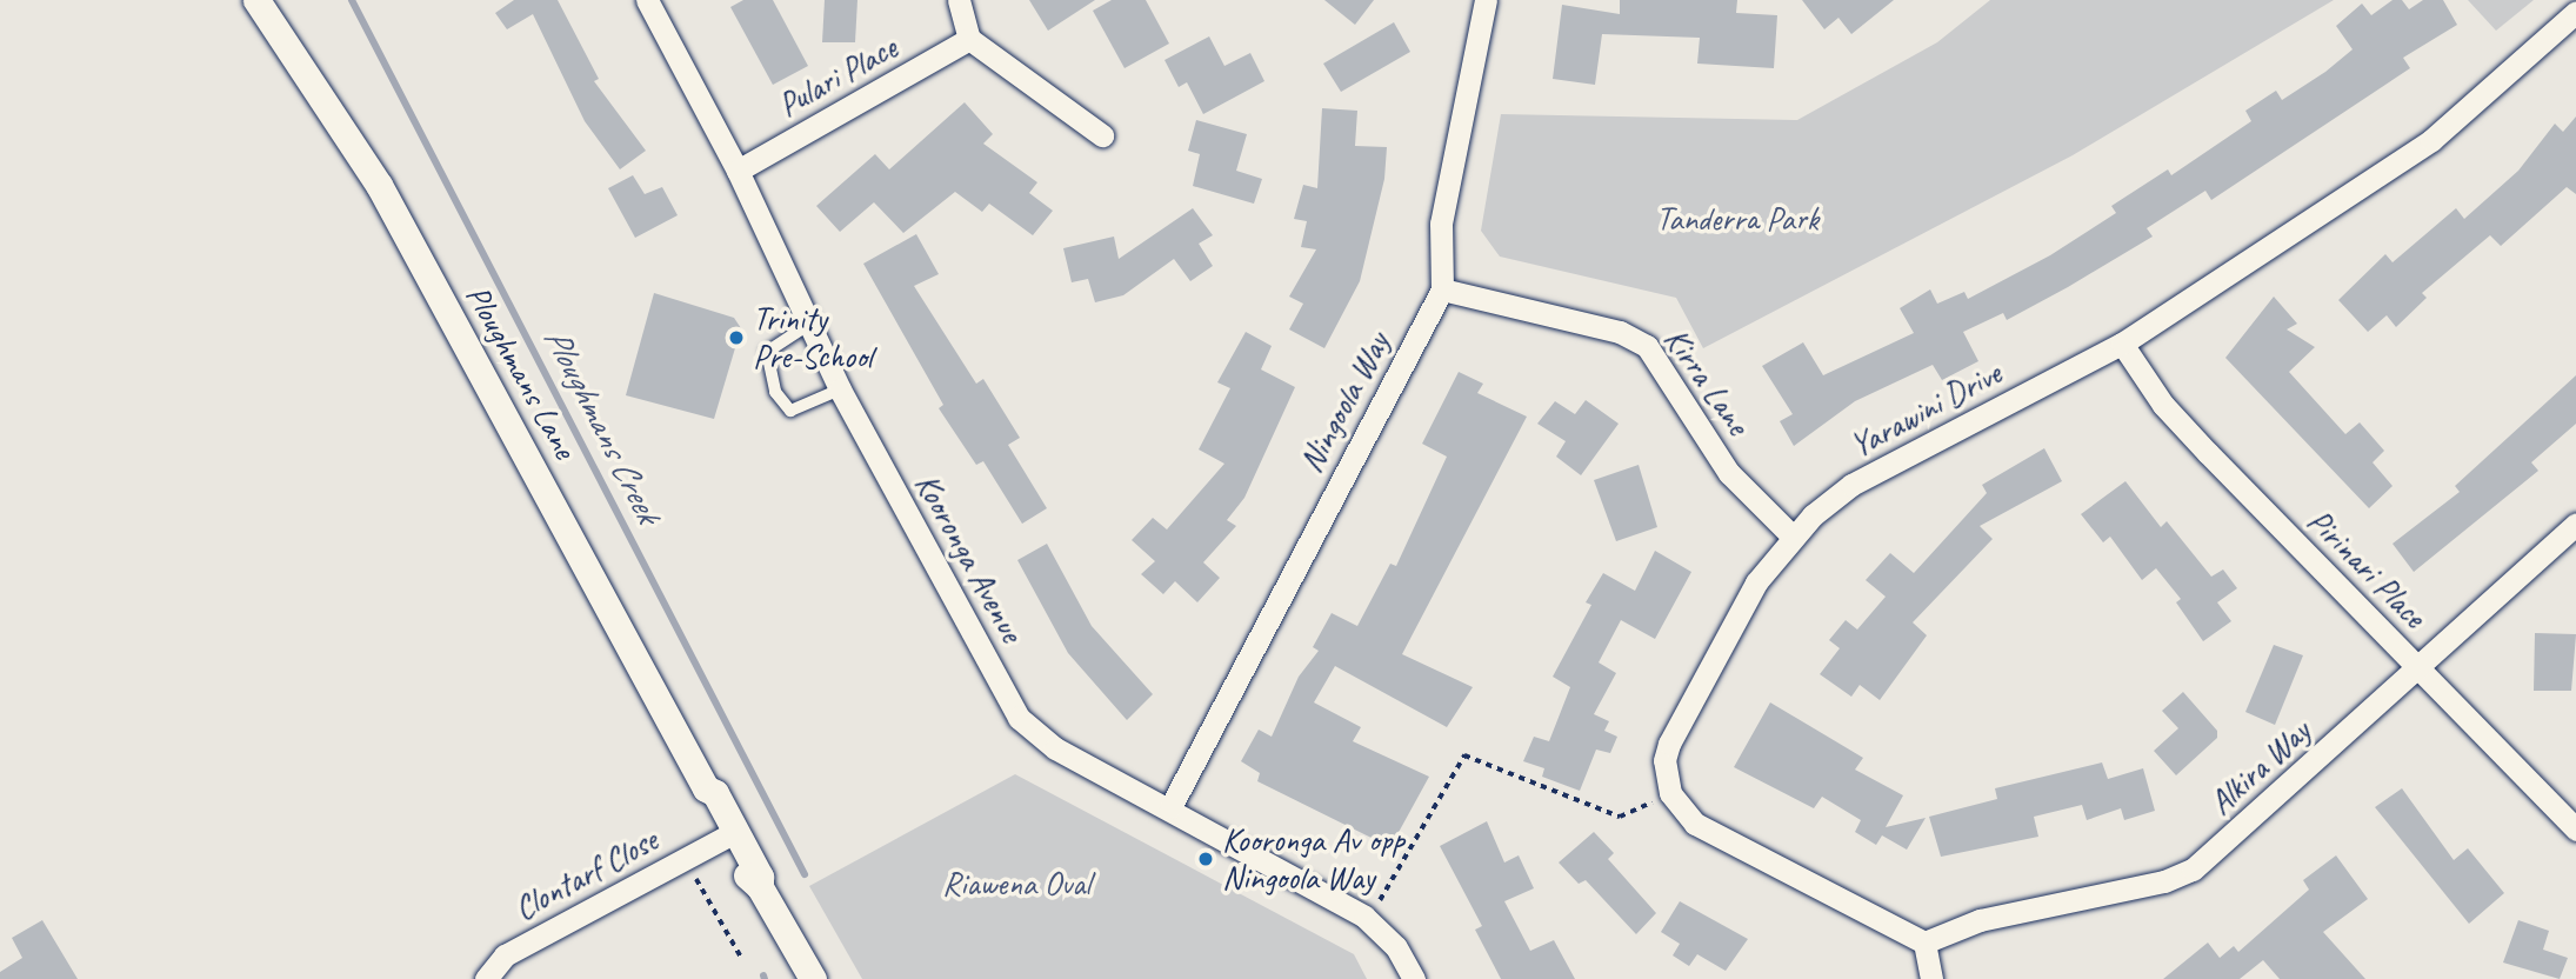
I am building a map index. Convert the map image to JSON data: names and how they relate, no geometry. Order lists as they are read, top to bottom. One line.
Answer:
{"streets":{"street":["Pulari Place","Ploughmans Lane","Kirra Lane","Ningoola Way","Yarawini Drive","Kooronga Avenue","Pirinari Place","Alkira Way","Clontarf Close"]},"crossings":[["Pulari Place","Kooronga Avenue"],["Ploughmans Lane","Clontarf Close"],["Kirra Lane","Ningoola Way"],["Kirra Lane","Yarawini Drive"],["Ningoola Way","Kooronga Avenue"],["Yarawini Drive","Pirinari Place"],["Pirinari Place","Alkira Way"]],"water":["Ploughmans Creek"],"parks":["Tanderra Park","Riawena Oval"],"places":["Trinity Pre-School","Kooronga Av opp Ningoola Way"]}
